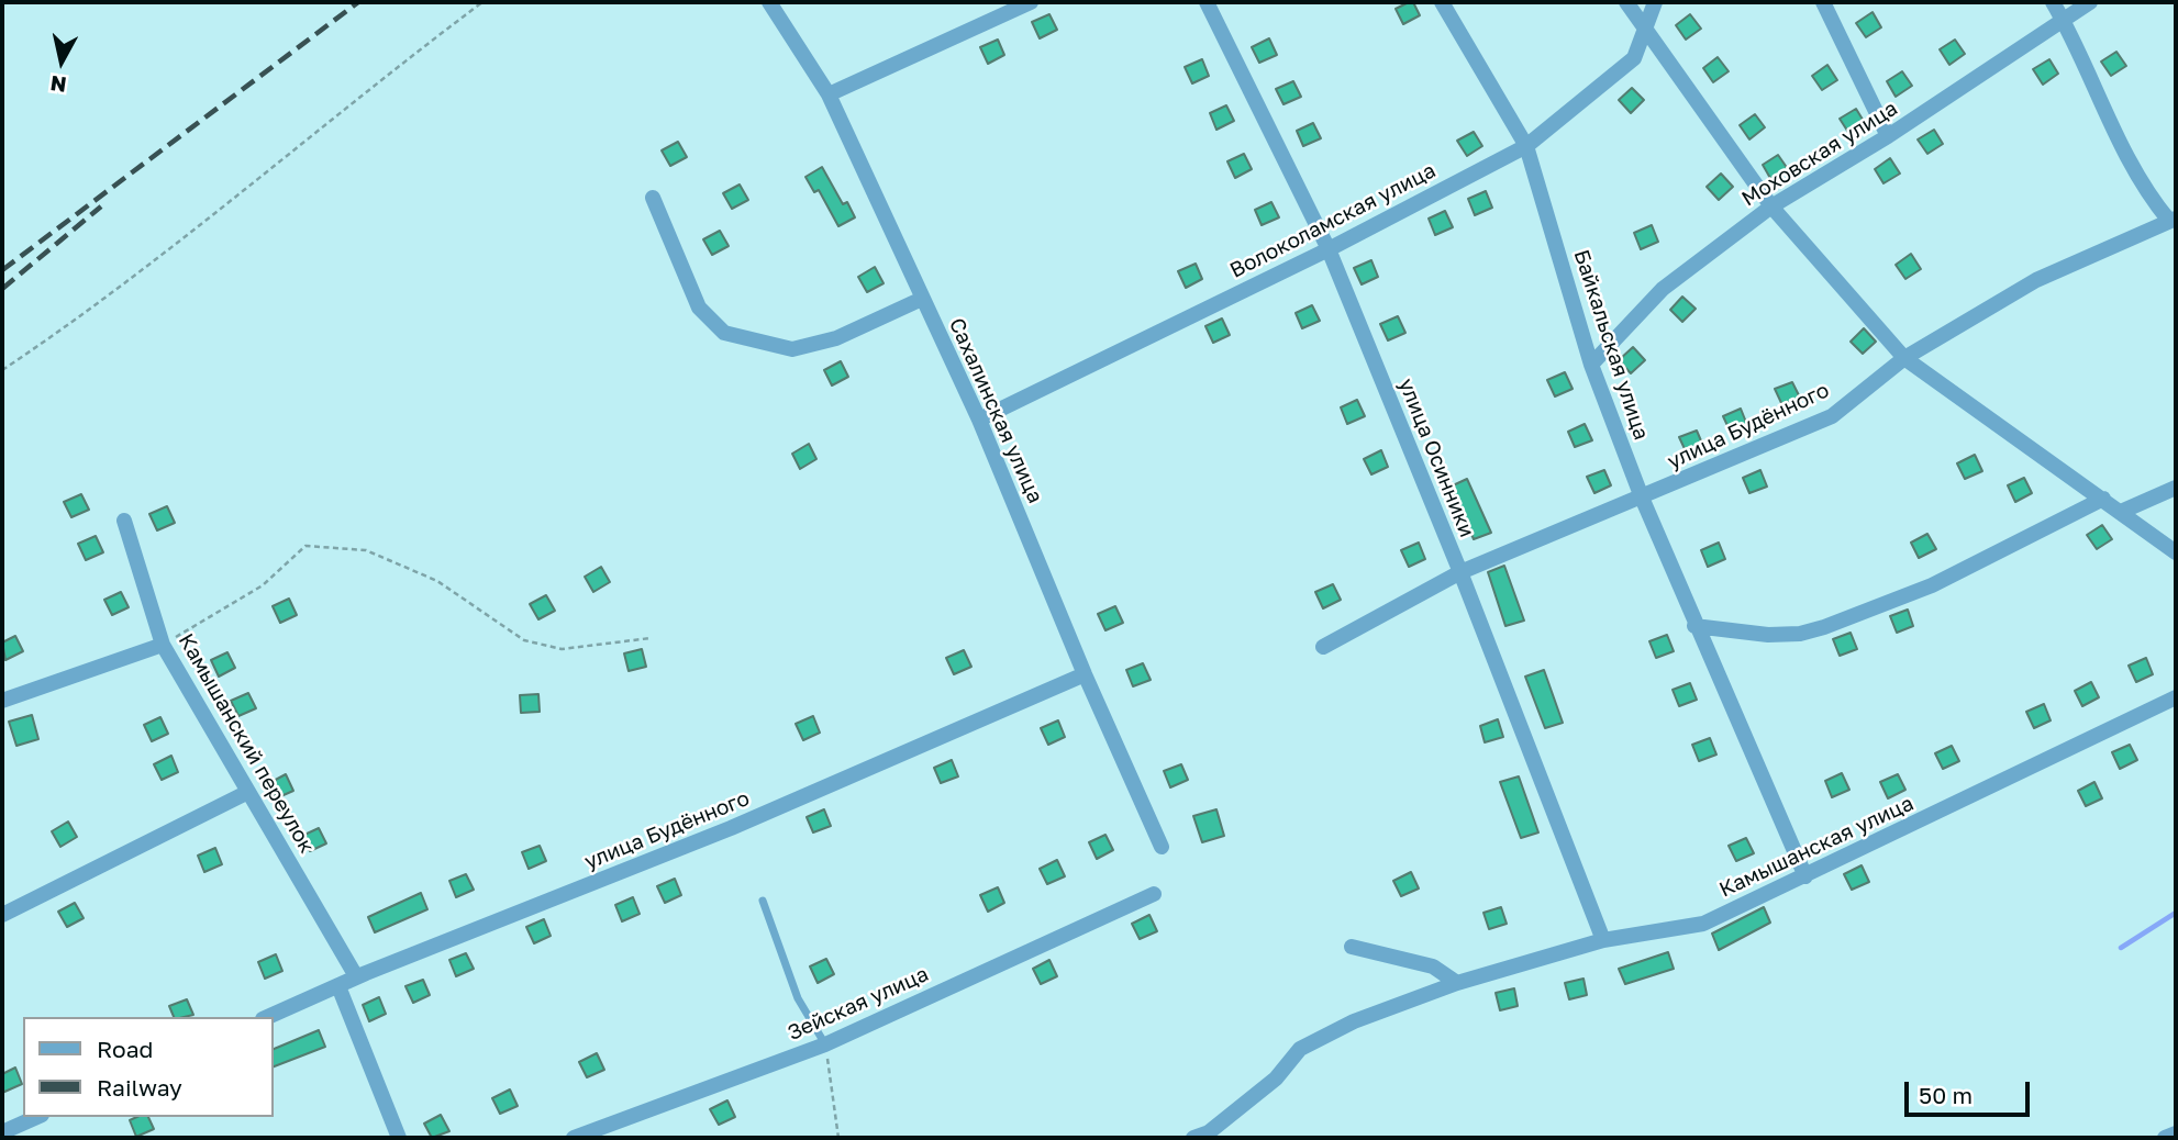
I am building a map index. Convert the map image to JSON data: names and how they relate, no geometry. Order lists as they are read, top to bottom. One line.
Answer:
{"streets":{"street":["Моховская улица","Волоколамская улица","Байкальская улица","Сахалинская улица","улица Будённого","улица Осинники","Камышанский переулок","Камышанская улица","Зейская улица"]},"crossings":[["Моховская улица","Байкальская улица"],["Волоколамская улица","Байкальская улица"],["Волоколамская улица","Сахалинская улица"],["Волоколамская улица","улица Осинники"],["Байкальская улица","улица Будённого"],["Байкальская улица","Камышанская улица"],["Сахалинская улица","улица Будённого"],["улица Будённого","улица Осинники"],["улица Будённого","Камышанский переулок"],["улица Осинники","Камышанская улица"]],"legend":["Road","Railway"],"scale_bar":"50 m","north":"bottom"}
